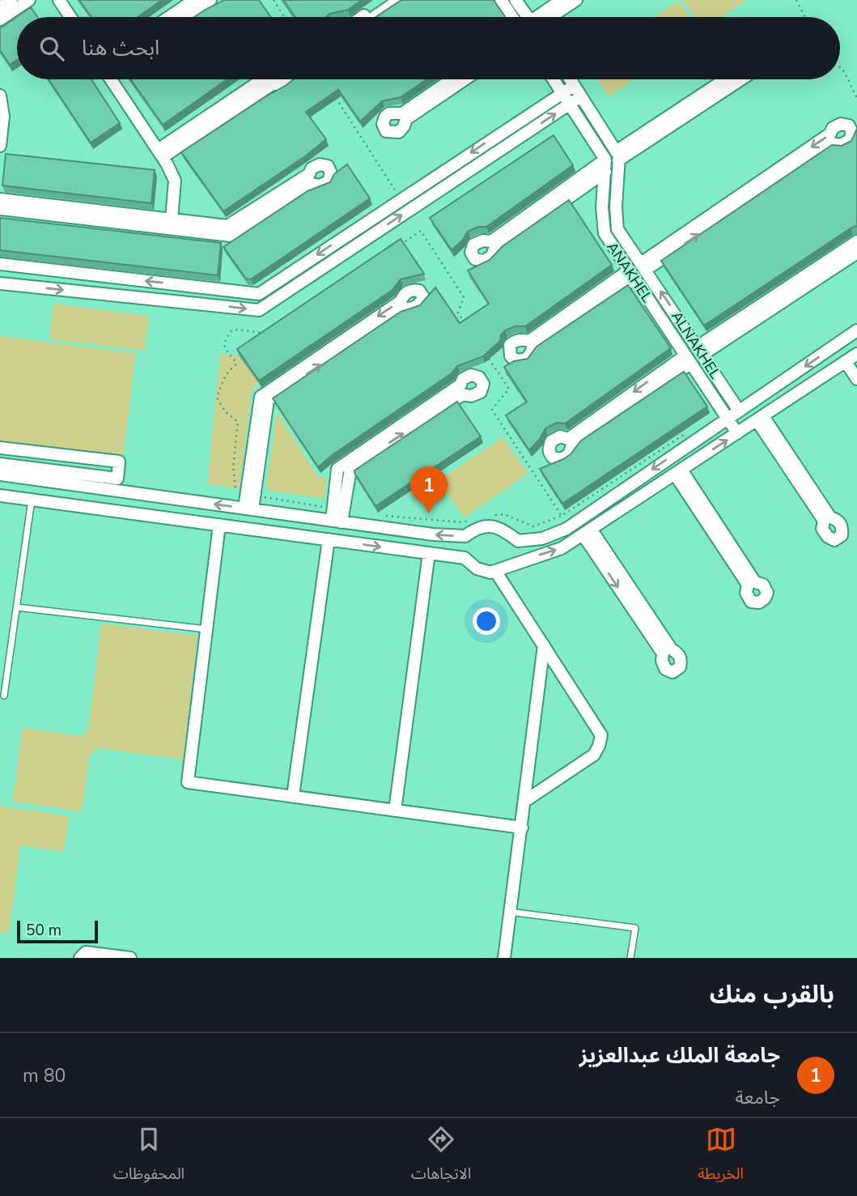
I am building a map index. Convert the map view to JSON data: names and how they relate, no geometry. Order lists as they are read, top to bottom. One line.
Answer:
{"streets":{"street":["ANAKHEL","ALNAKHEL"]},"scale_bar":"50 m","page":{"search":"ابحث هنا","pins":"1","scale":"50 m","heading":"بالقرب منك","list":[{"mark":"1","name":"جامعة الملك عبدالعزيز","note":"جامعة","value":"80 m"}],"nav":["الخريطة","الاتجاهات","المحفوظات"]}}
